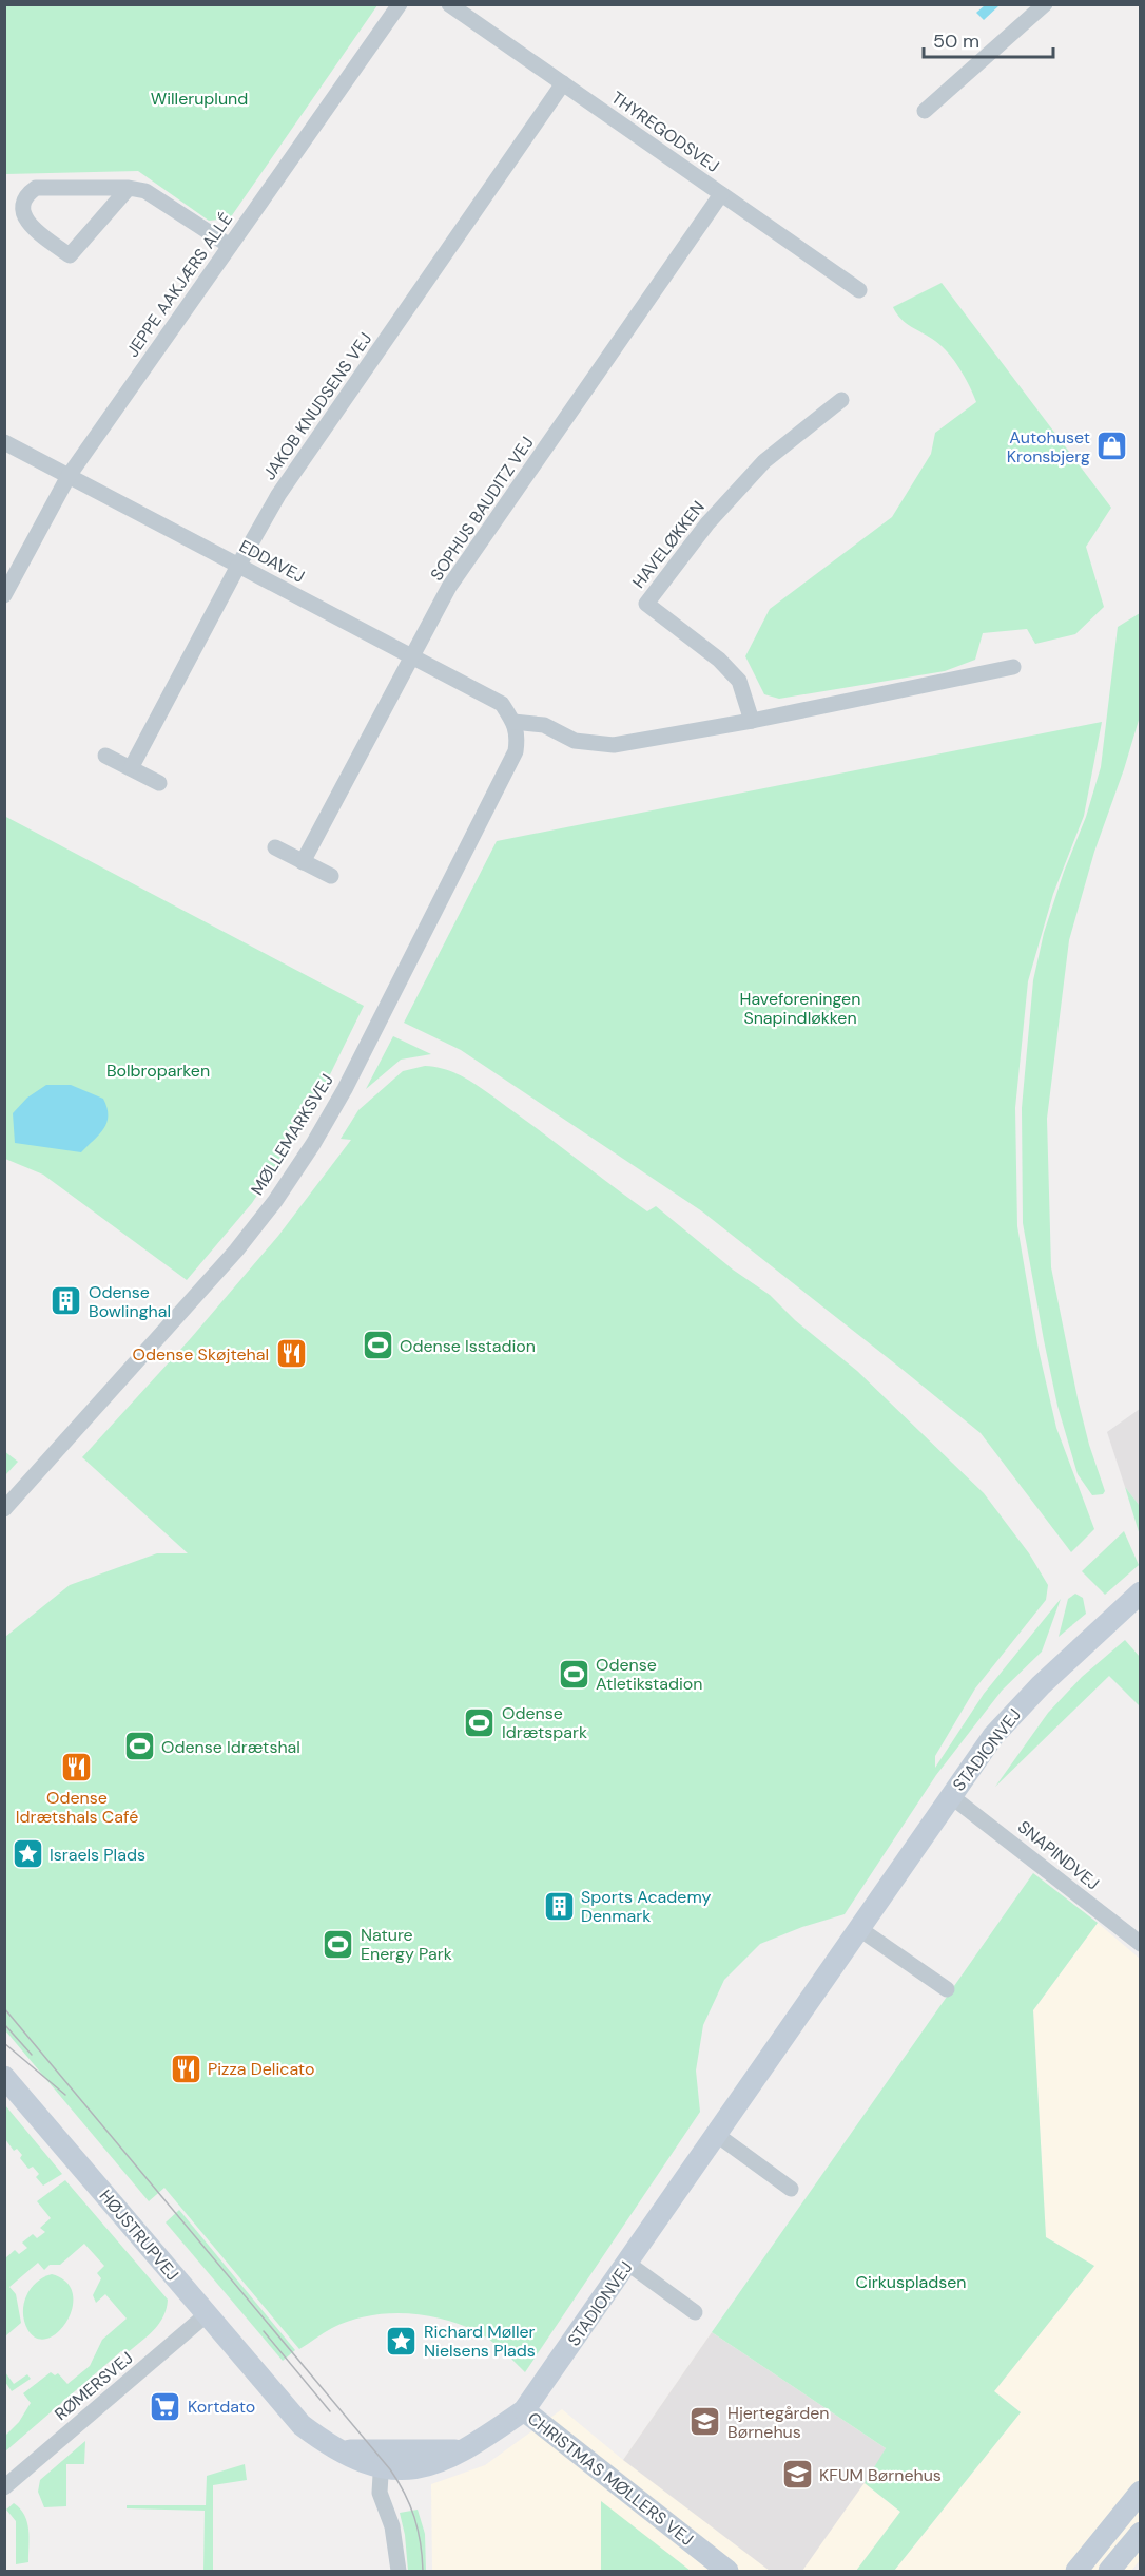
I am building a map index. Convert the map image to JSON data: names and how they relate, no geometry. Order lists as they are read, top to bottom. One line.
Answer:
{"streets":{"street":["THYREGODSVEJ","JEPPE AAKJÆRS ALLÉ","JAKOB KNUDSENS VEJ","SOPHUS BAUDITZ VEJ","HAVELØKKEN","EDDAVEJ","MØLLEMARKSVEJ","STADIONVEJ","SNAPINDVEJ","HØJSTRUPVEJ","RØMERSVEJ","CHRISTMAS MØLLERS VEJ"]},"crossings":[["THYREGODSVEJ","JAKOB KNUDSENS VEJ"],["THYREGODSVEJ","SOPHUS BAUDITZ VEJ"],["JEPPE AAKJÆRS ALLÉ","EDDAVEJ"],["JAKOB KNUDSENS VEJ","EDDAVEJ"],["SOPHUS BAUDITZ VEJ","EDDAVEJ"],["EDDAVEJ","MØLLEMARKSVEJ"],["STADIONVEJ","SNAPINDVEJ"],["STADIONVEJ","HØJSTRUPVEJ"],["STADIONVEJ","CHRISTMAS MØLLERS VEJ"],["HØJSTRUPVEJ","RØMERSVEJ"]],"parks":["Willeruplund","Haveforeningen Snapindløkken","Bolbroparken","Cirkuspladsen"],"places":{"shop":["Autohuset Kronsbjerg"],"building":["Odense Bowlinghal","Sports Academy Denmark"],"sports":["Odense Isstadion","Odense Atletikstadion","Odense Idrætspark","Odense Idrætshal","Nature Energy Park"],"restaurant":["Odense Skøjtehal","Odense Idrætshals Café","Pizza Delicato"],"place":["Israels Plads","Richard Møller Nielsens Plads"],"supermarket":["Kortdato"],"school or university":["Hjertegården Børnehus","KFUM Børnehus"]},"scale_bar":"50 m"}
